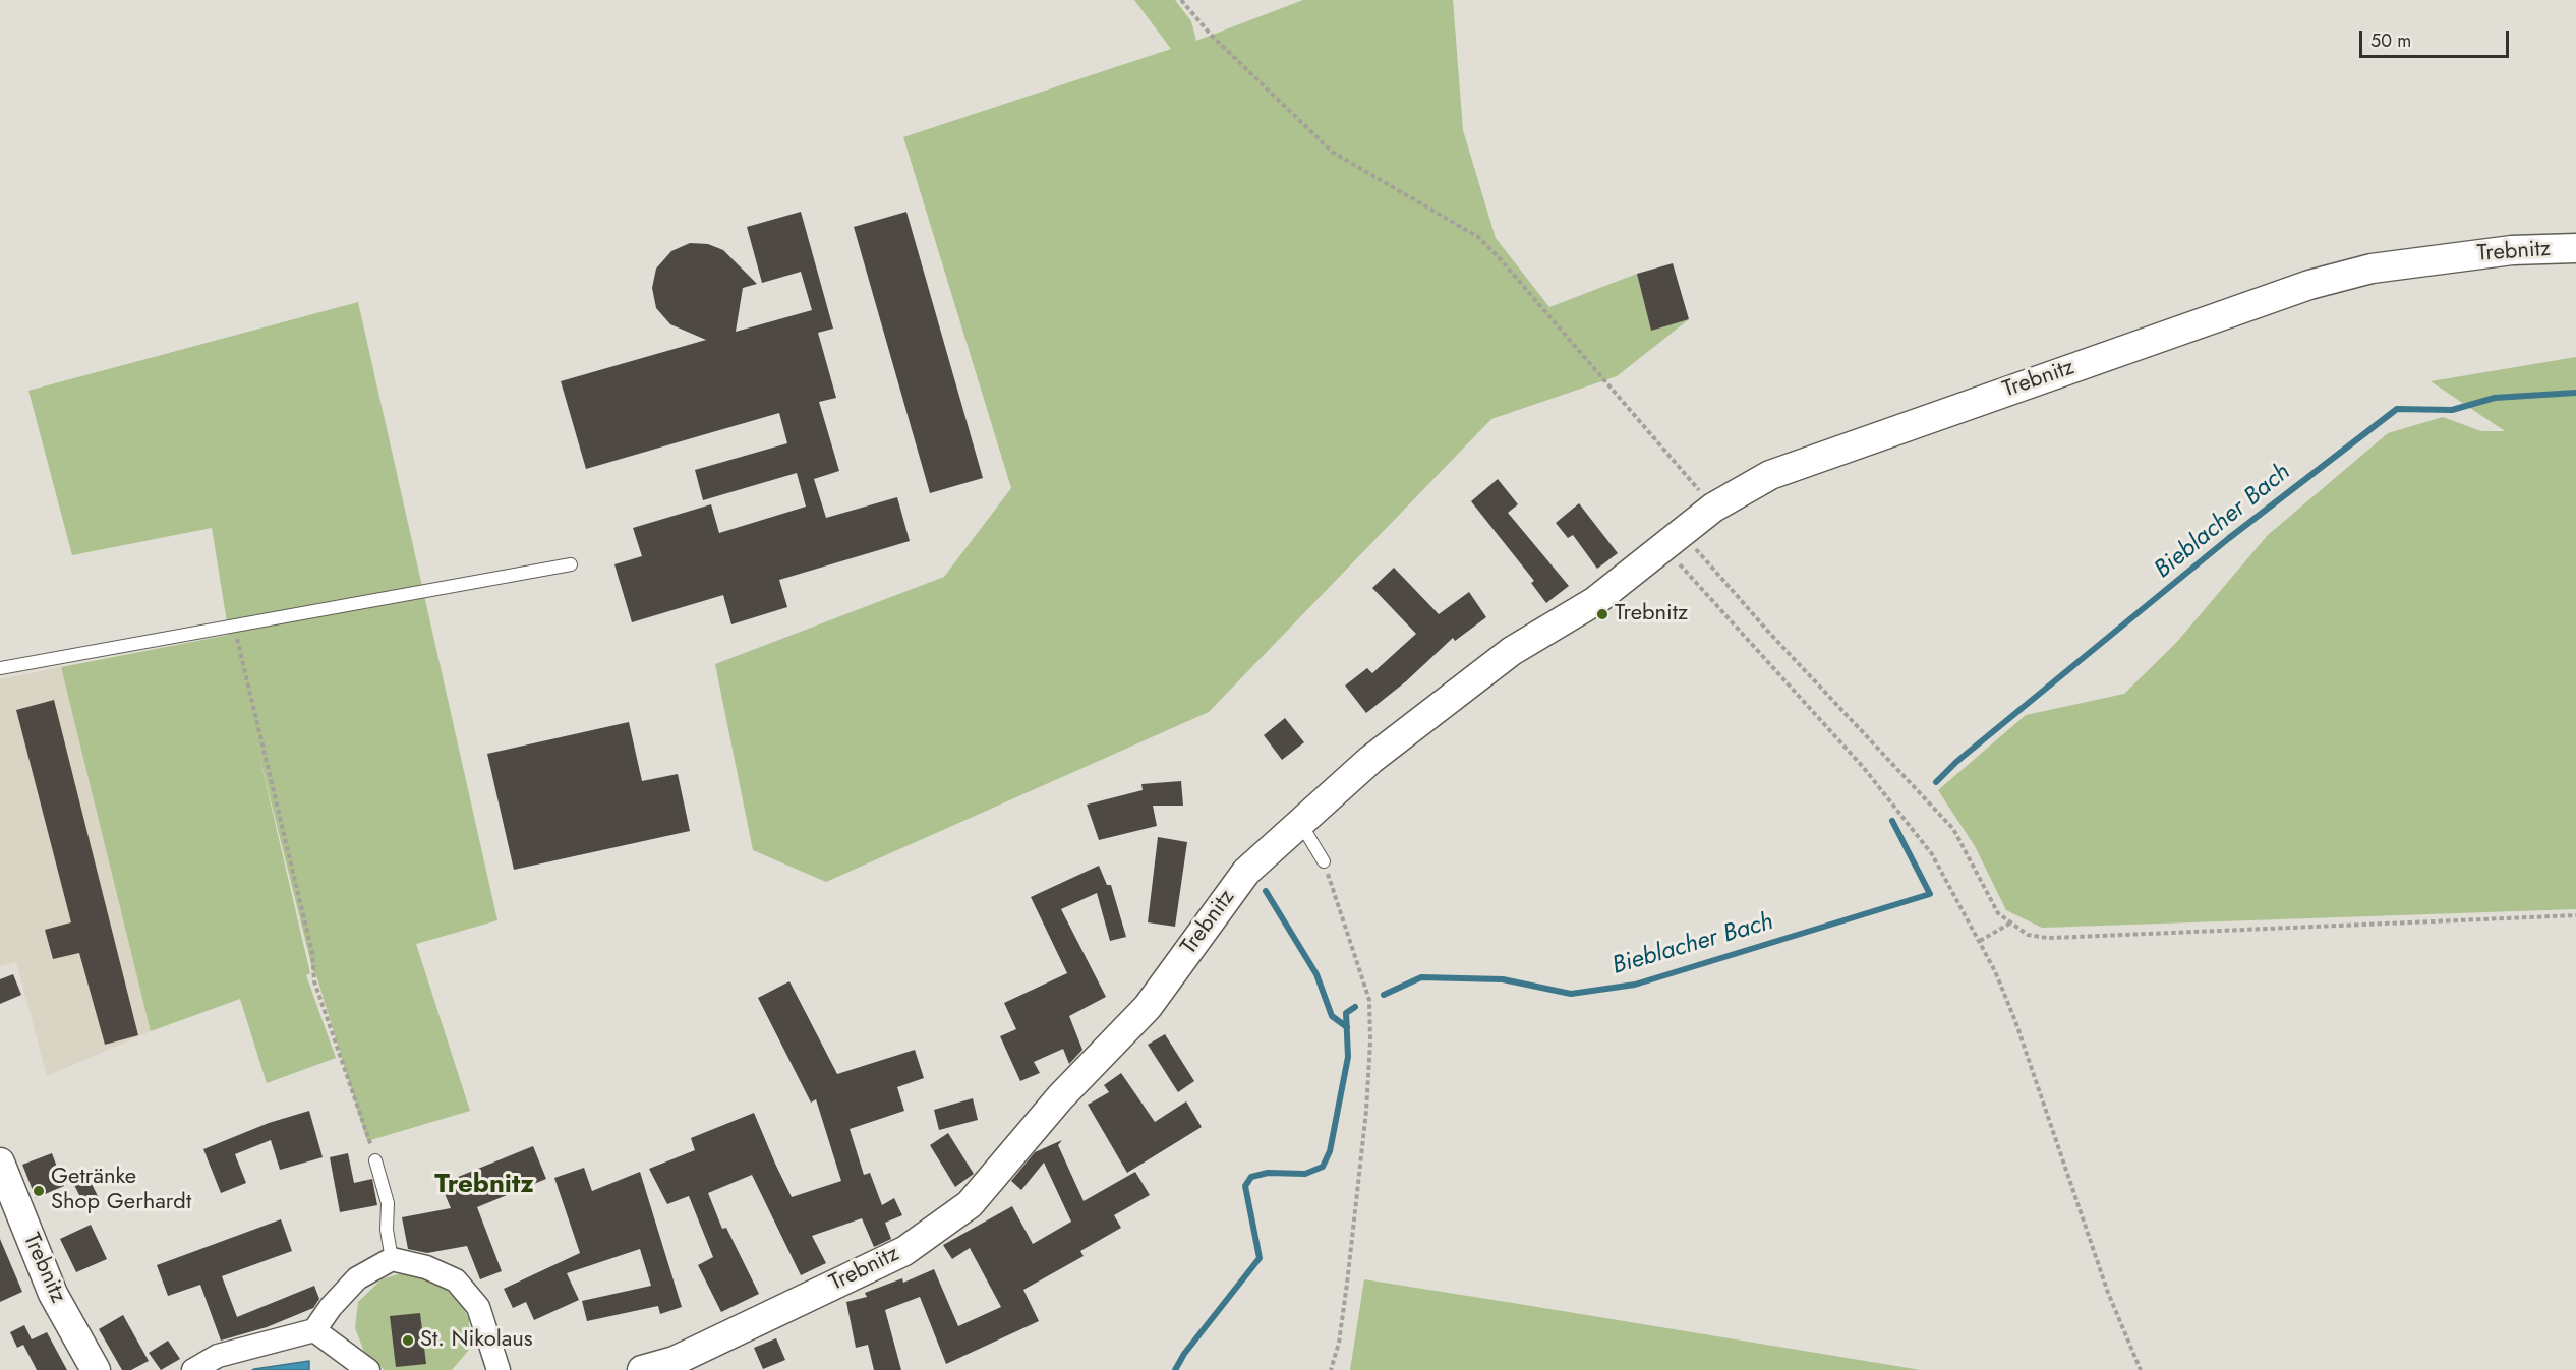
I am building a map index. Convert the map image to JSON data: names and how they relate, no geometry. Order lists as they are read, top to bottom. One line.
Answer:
{"streets":{"street":["Trebnitz"]},"districts":["Trebnitz"],"water":["Bieblacher Bach"],"places":["Trebnitz","Getränke Shop Gerhardt","St. Nikolaus"],"scale_bar":"50 m"}
